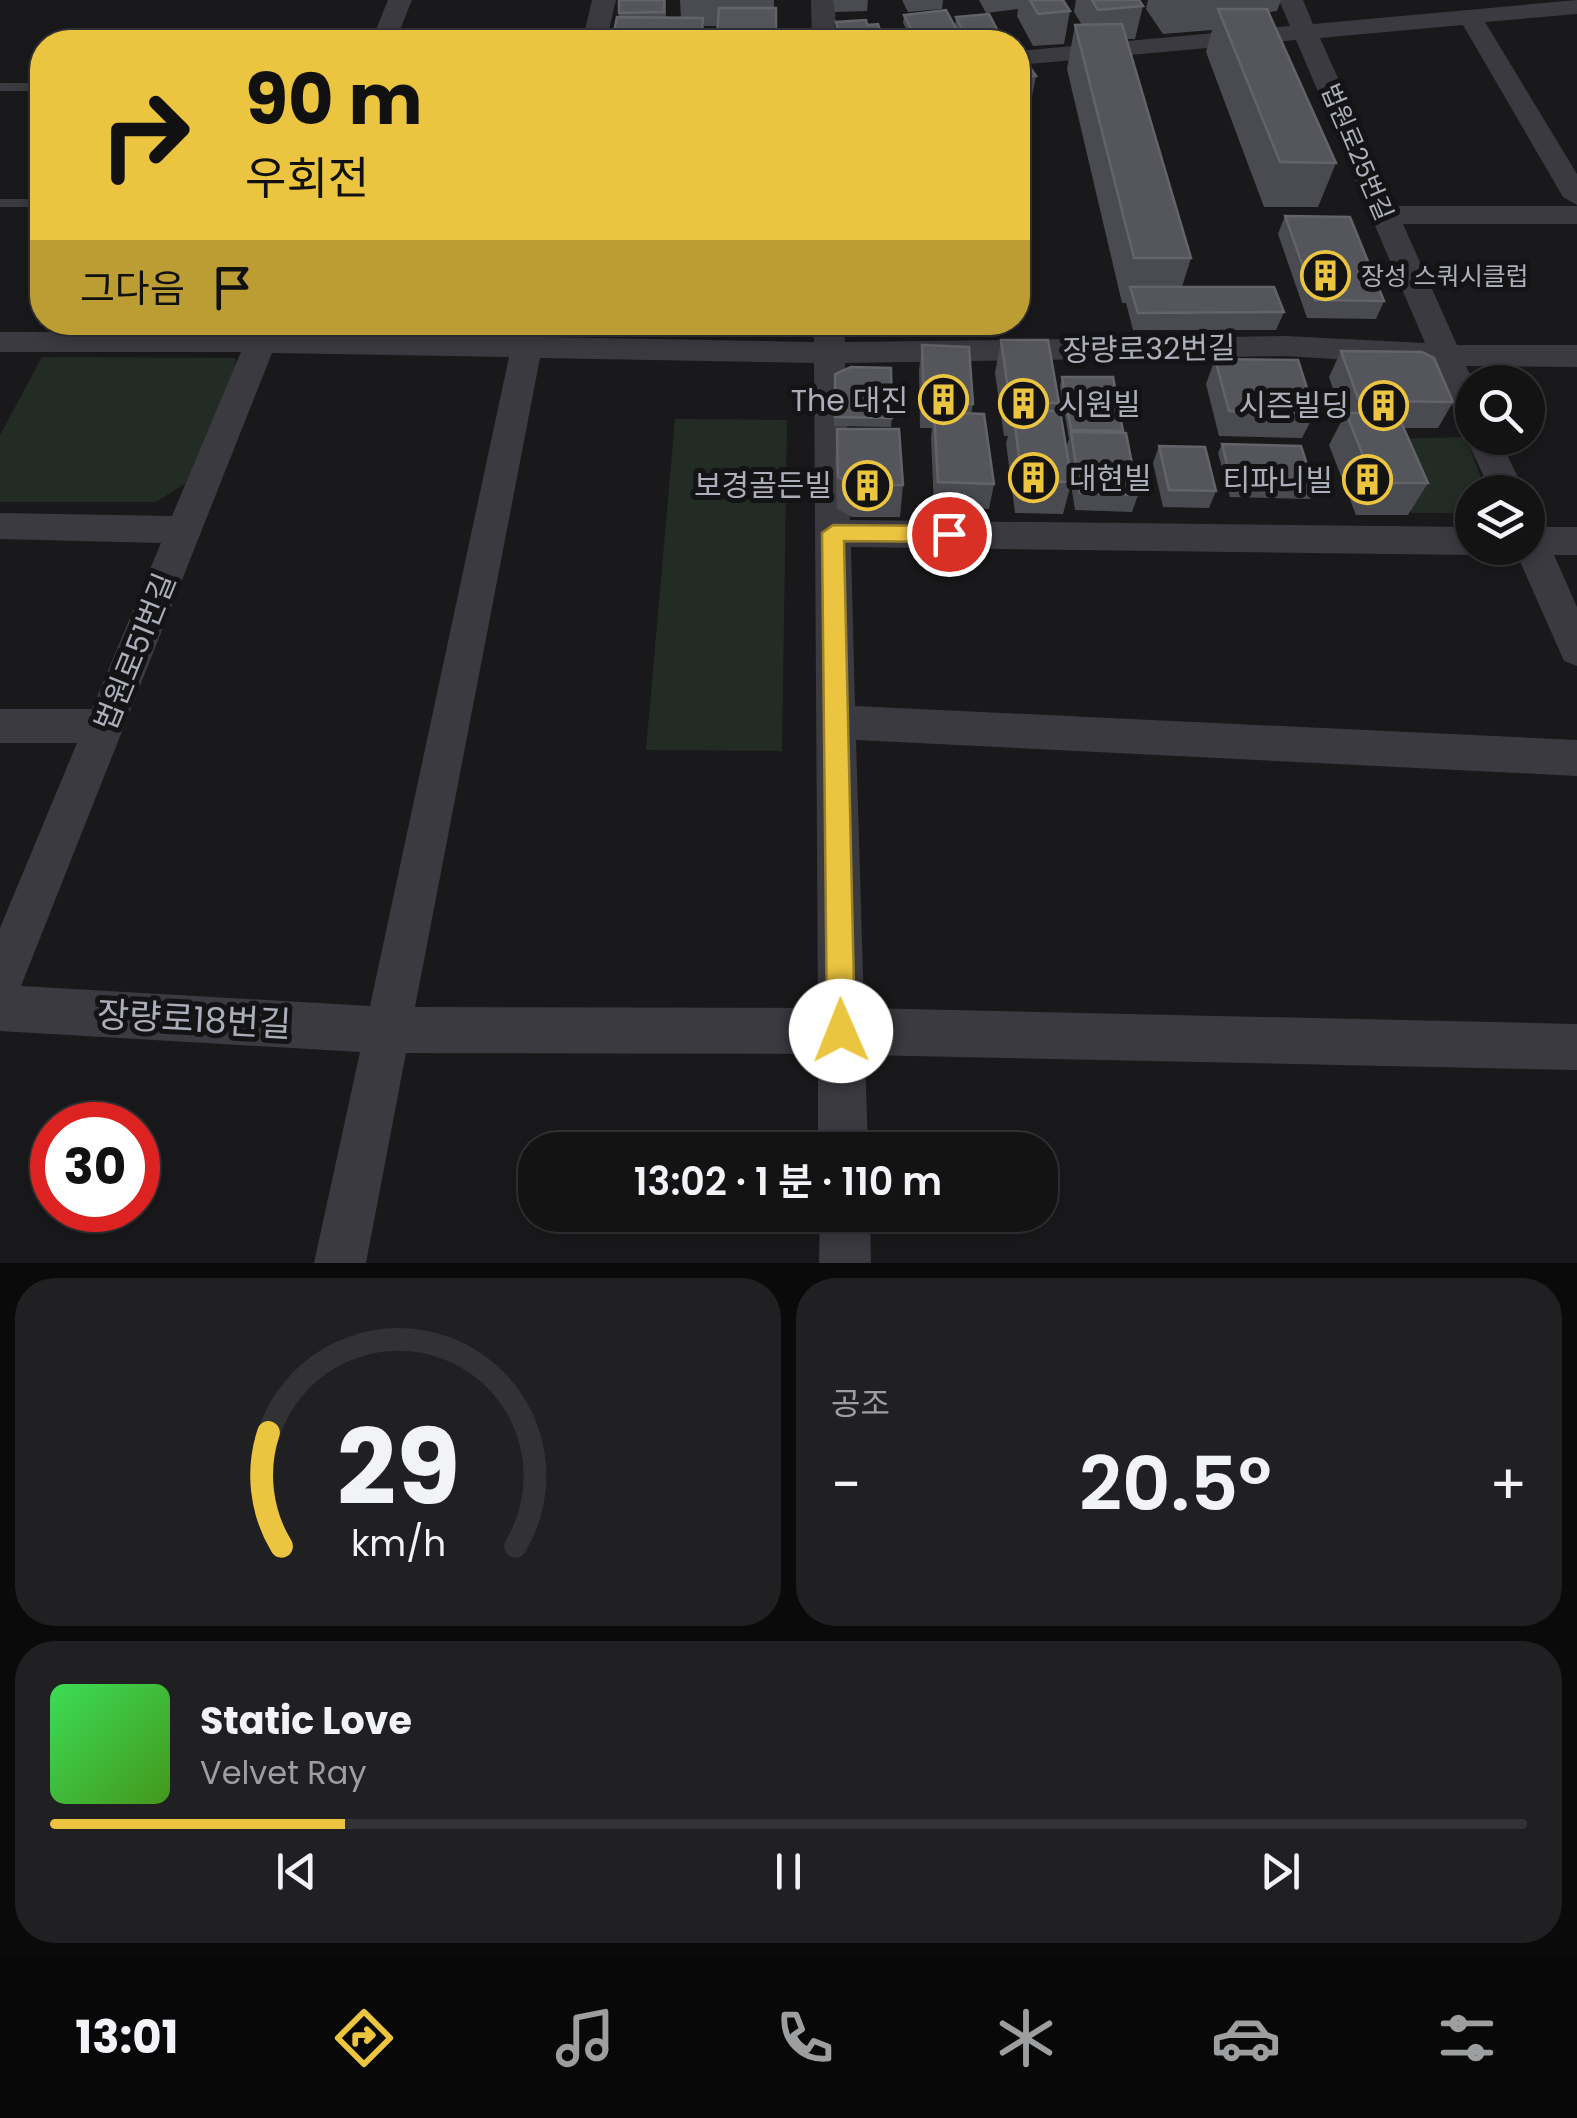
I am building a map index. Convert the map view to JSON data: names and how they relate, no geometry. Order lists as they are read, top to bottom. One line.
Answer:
{"streets":{"street":["법원로25번길","장량로32번길","법원로51번길","장량로18번길"]},"crossings":[["법원로25번길","장량로32번길"]],"places":{"building":["장성 스쿼시클럽","The 대진","시원빌","시즌빌딩","대현빌","티파니빌","보경골든빌"]},"page":{"turn":["90 m","우회전"],"then":"그다음","limit":"30","trip":"13:02 · 1 분 · 110 m","tile":"공조","heat":["−","20.5°","+"],"song":["Static Love","Velvet Ray"],"tabs":"13:01","gauge":["29","km/h"]}}
